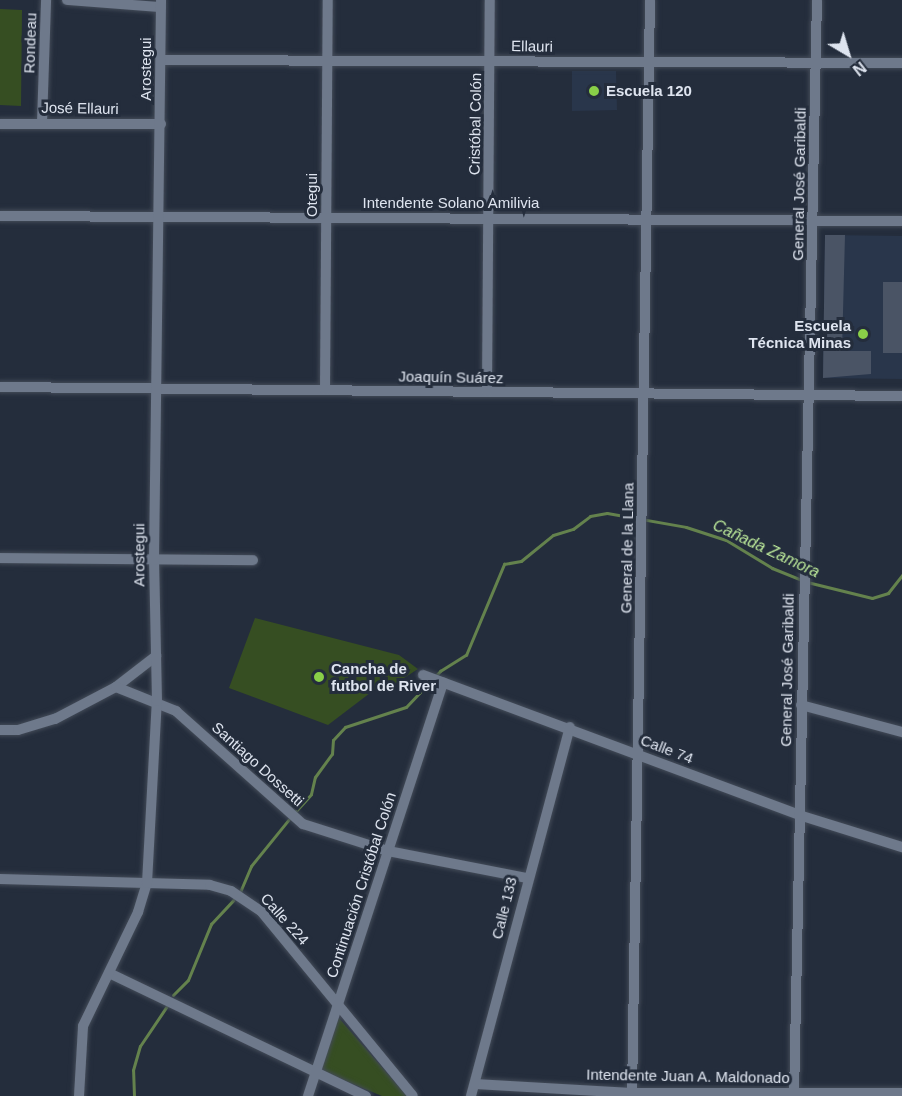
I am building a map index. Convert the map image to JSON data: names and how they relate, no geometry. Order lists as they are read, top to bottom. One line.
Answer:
{"streets":{"street":["Rondeau","Ellauri","Arostegui","José Ellauri","Cristóbal Colón","General José Garibaldi","Otegui","Intendente Solano Amilivia","Joaquín Suárez","General de la Llana","Calle 74","Santiago Dossetti","Continuación Cristóbal Colón","Calle 133","Calle 224","Intendente Juan A. Maldonado"]},"crossings":[["Rondeau","José Ellauri"],["Ellauri","Arostegui"],["Ellauri","Cristóbal Colón"],["Ellauri","General José Garibaldi"],["Ellauri","Otegui"],["Ellauri","General de la Llana"],["Arostegui","José Ellauri"],["Arostegui","Intendente Solano Amilivia"],["Arostegui","Joaquín Suárez"],["Arostegui","Santiago Dossetti"],["Arostegui","Calle 224"],["Cristóbal Colón","Intendente Solano Amilivia"],["Cristóbal Colón","Joaquín Suárez"],["General José Garibaldi","Intendente Solano Amilivia"],["General José Garibaldi","Joaquín Suárez"],["General José Garibaldi","Calle 74"],["General José Garibaldi","Intendente Juan A. Maldonado"],["Otegui","Intendente Solano Amilivia"],["Otegui","Joaquín Suárez"],["Intendente Solano Amilivia","General de la Llana"],["Joaquín Suárez","General de la Llana"],["General de la Llana","Calle 74"],["General de la Llana","Intendente Juan A. Maldonado"],["Calle 74","Continuación Cristóbal Colón"],["Calle 74","Calle 133"],["Santiago Dossetti","Continuación Cristóbal Colón"],["Santiago Dossetti","Calle 133"],["Continuación Cristóbal Colón","Calle 224"],["Calle 133","Intendente Juan A. Maldonado"]],"water":["Cañada Zamora"],"places":["Escuela 120","Escuela Técnica Minas","Cancha de futbol de River"],"north":"bottom right"}
